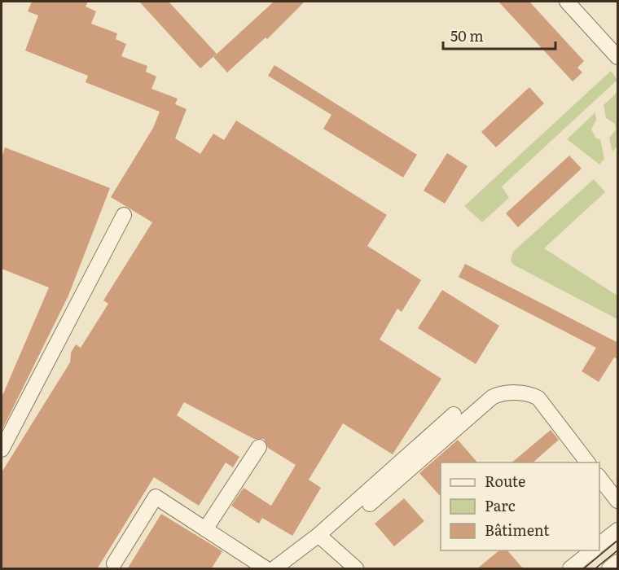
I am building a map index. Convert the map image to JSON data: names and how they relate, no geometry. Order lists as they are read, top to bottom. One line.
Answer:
{"legend":["Route","Parc","Bâtiment"],"scale_bar":"50 m"}
